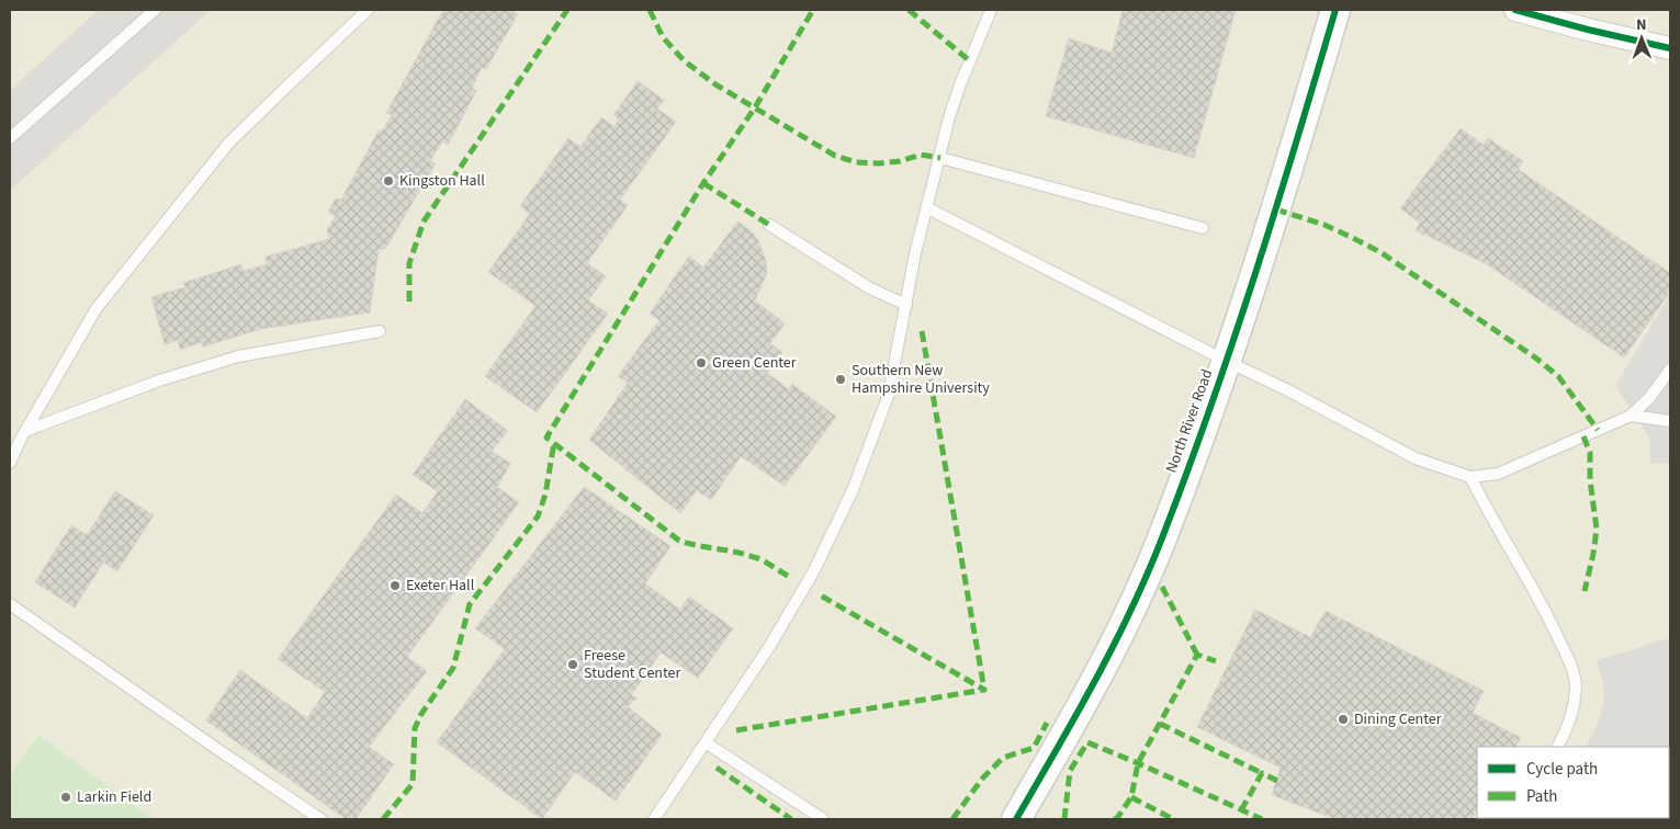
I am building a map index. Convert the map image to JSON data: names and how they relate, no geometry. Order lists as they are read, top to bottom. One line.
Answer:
{"streets":{"street":["North River Road"]},"places":["Kingston Hall","Green Center","Southern New Hampshire University","Exeter Hall","Freese Student Center","Dining Center","Larkin Field"],"legend":["Cycle path","Path"],"north":"top"}
